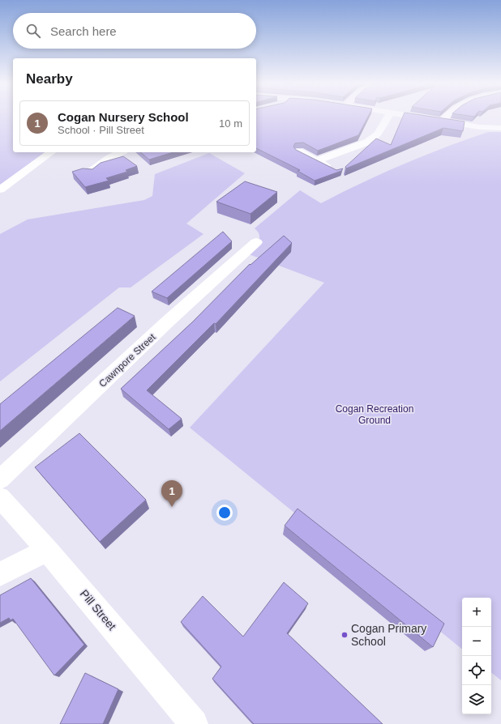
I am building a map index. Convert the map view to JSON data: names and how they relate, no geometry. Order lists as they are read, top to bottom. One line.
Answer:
{"streets":{"street":["Cawnpore Street","Pill Street"]},"parks":["Cogan Recreation Ground"],"places":["Cogan Primary School"],"page":{"search":"Search here","heading":"Nearby","list":[{"mark":"1","name":"Cogan Nursery School","note":"School · Pill Street","value":"10 m"}],"pins":"1","map_buttons":["+","−"]}}
